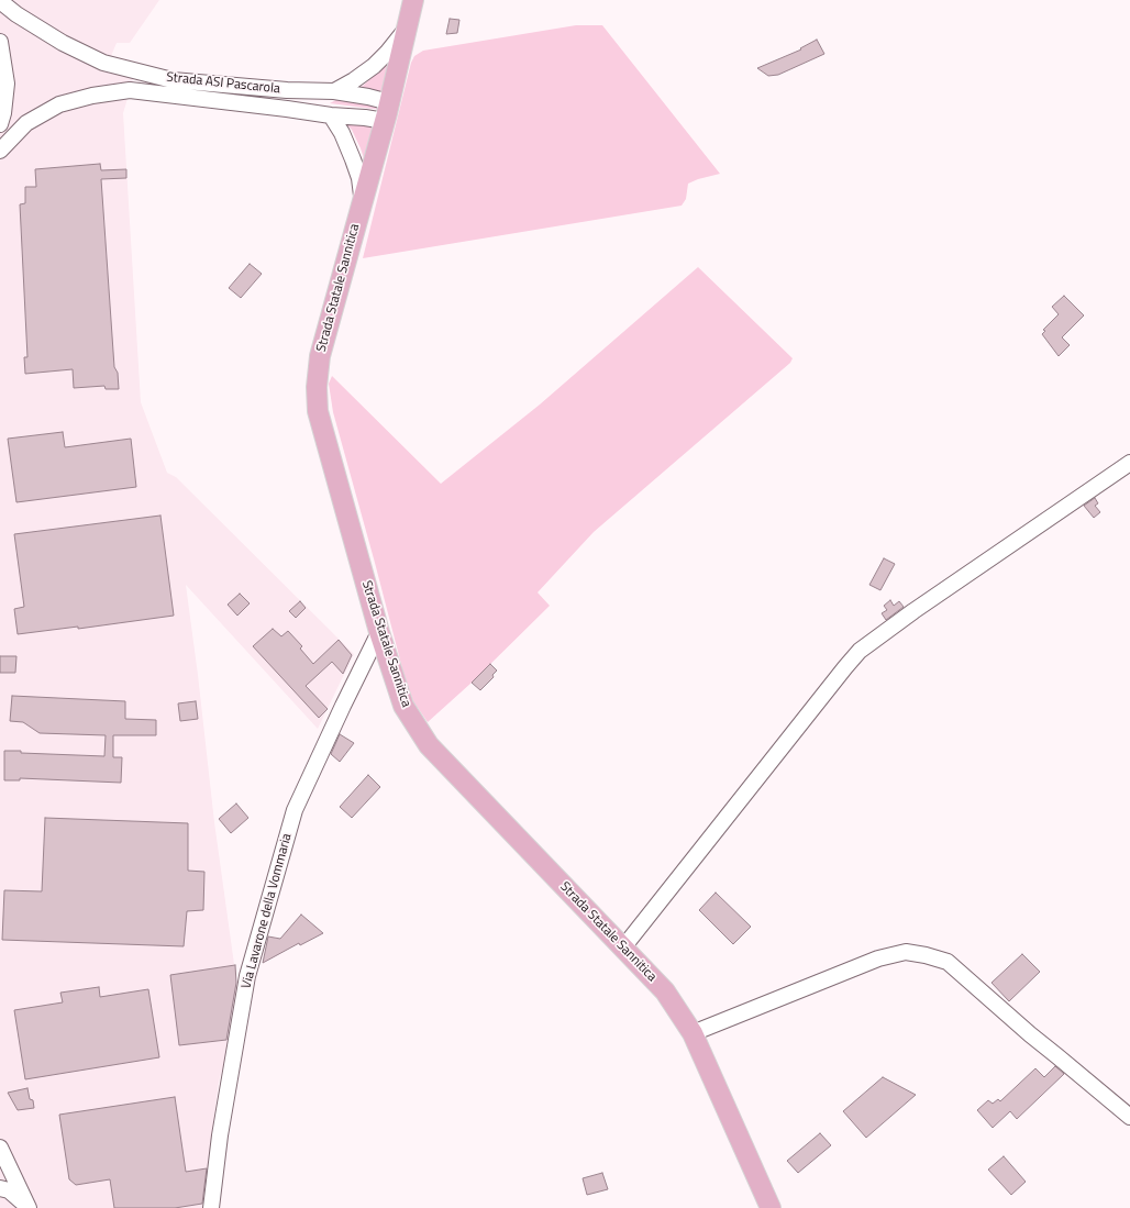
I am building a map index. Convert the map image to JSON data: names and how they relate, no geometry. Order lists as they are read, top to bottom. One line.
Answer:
{"streets":{"main road":["Strada Statale Sannitica"],"street":["Strada ASI Pascarola","Via Lavarone della Vommaria"]},"crossings":[["Strada ASI Pascarola","Strada Statale Sannitica"],["Strada Statale Sannitica","Via Lavarone della Vommaria"]]}
